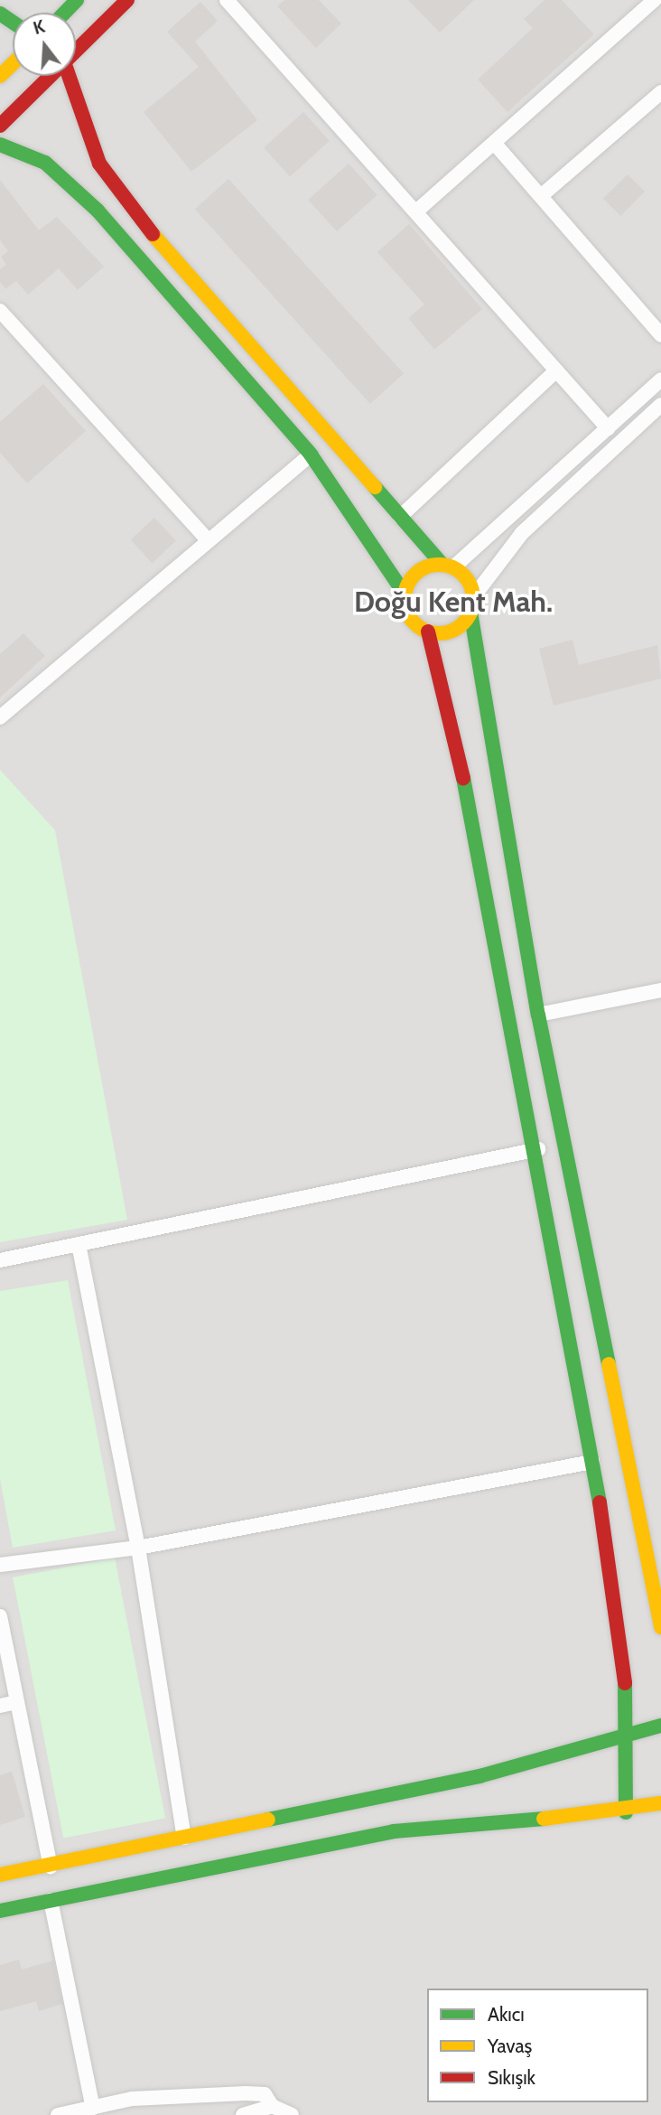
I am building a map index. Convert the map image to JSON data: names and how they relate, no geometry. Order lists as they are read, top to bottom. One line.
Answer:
{"districts":["Doğu Kent Mah."],"legend":["Akıcı","Yavaş","Sıkışık"],"north":"top"}
